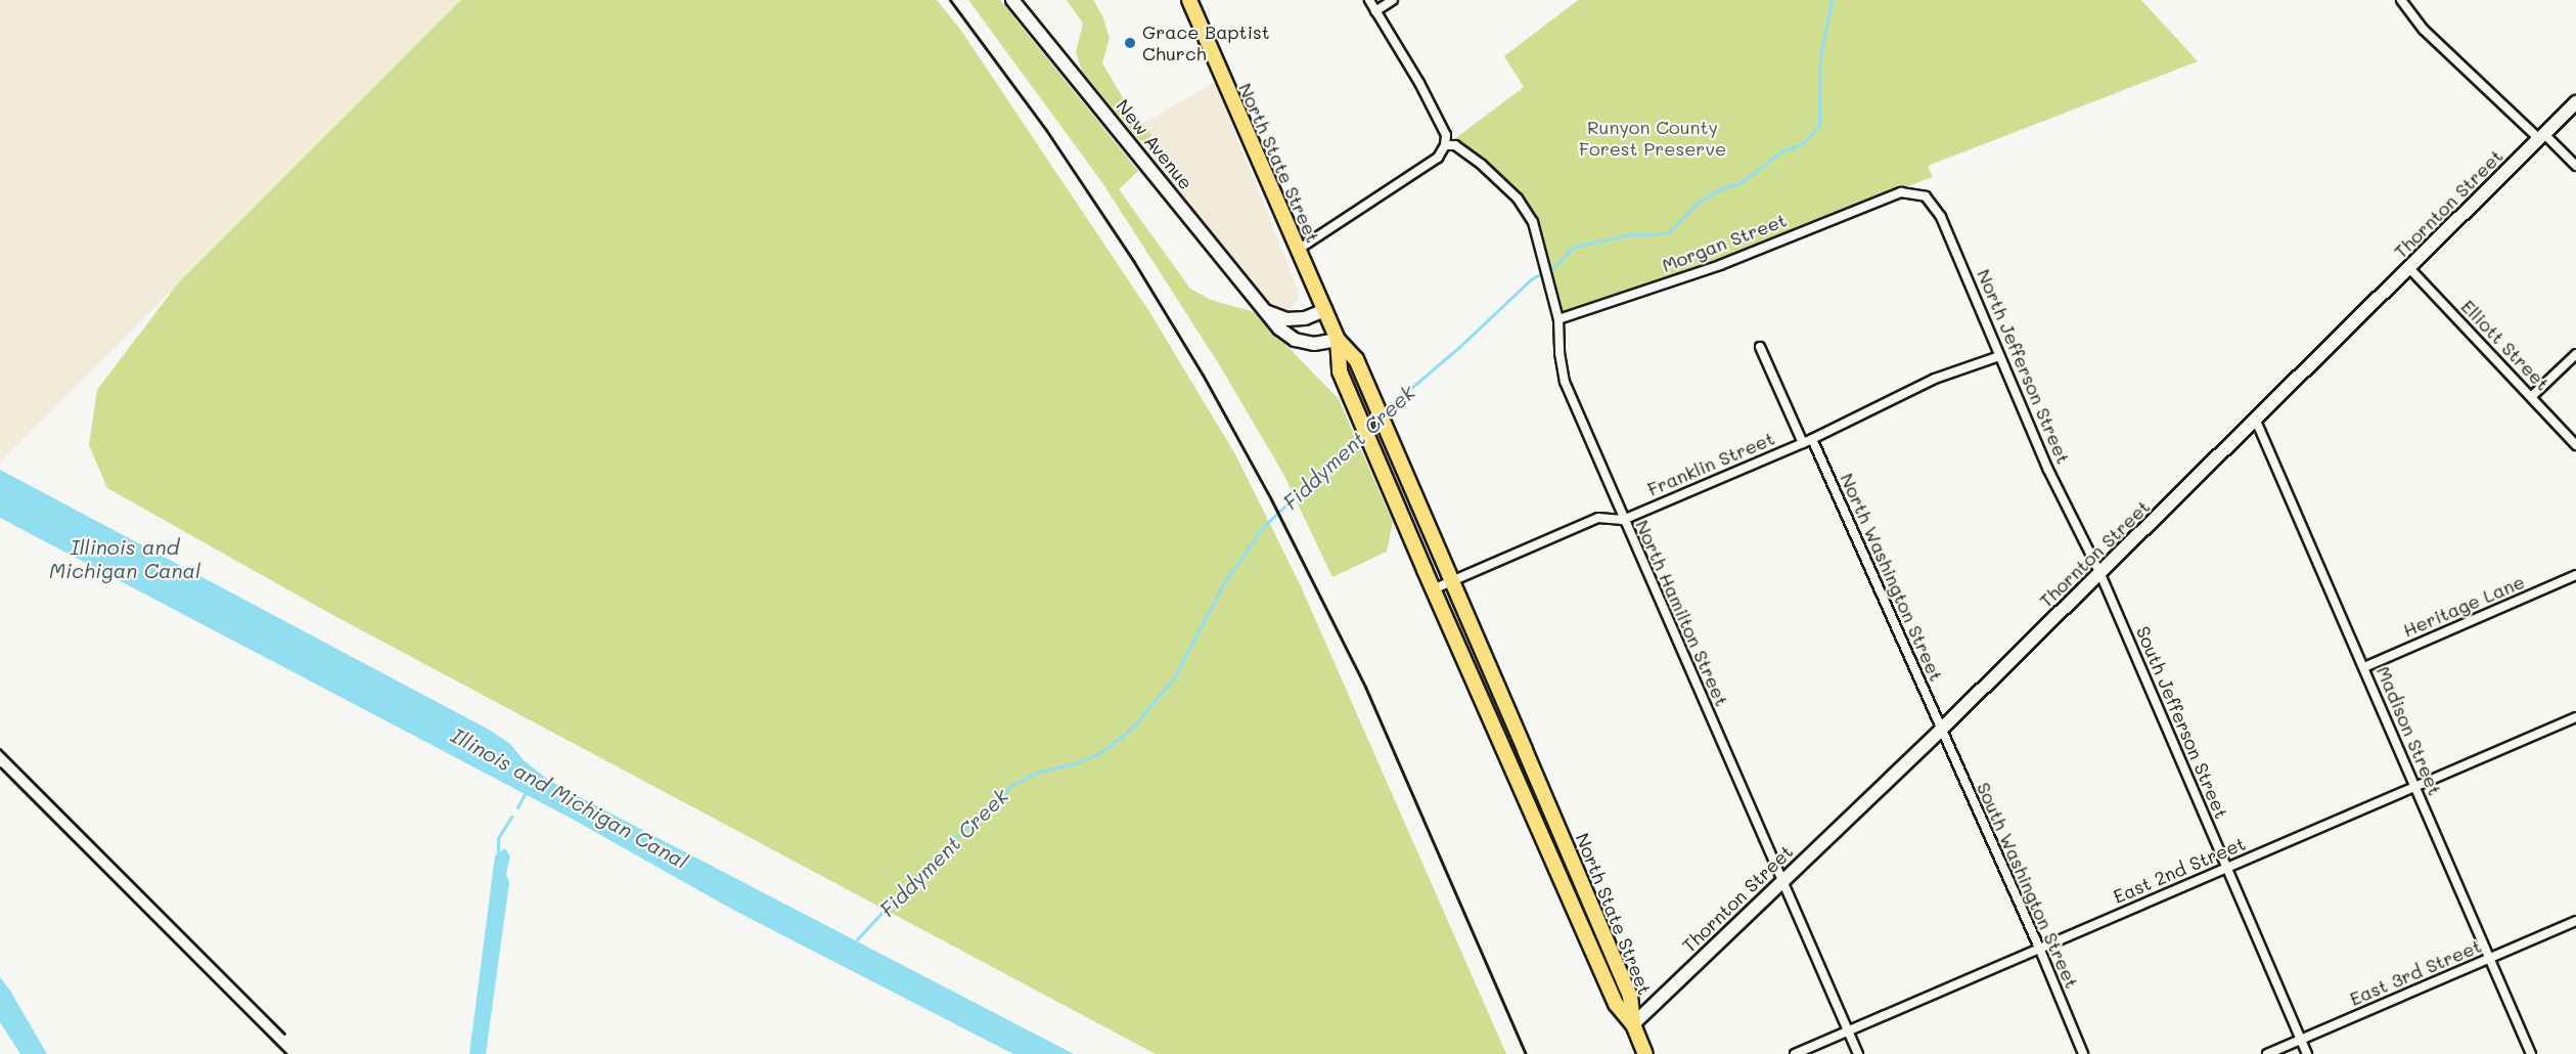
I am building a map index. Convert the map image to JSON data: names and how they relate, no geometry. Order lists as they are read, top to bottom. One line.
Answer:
{"streets":{"main road":["North State Street"],"street":["New Avenue","Thornton Street","Morgan Street","Elliott Street","North Jefferson Street","Franklin Street","North Washington Street","Heritage Lane","North Hamilton Street","South Jefferson Street","Madison Street","East 2nd Street","South Washington Street","East 3rd Street"]},"crossings":[["New Avenue","North State Street"],["North State Street","Thornton Street"],["North State Street","Franklin Street"],["Thornton Street","Elliott Street"],["Thornton Street","North Jefferson Street"],["Thornton Street","North Washington Street"],["Thornton Street","North Hamilton Street"],["Thornton Street","South Jefferson Street"],["Thornton Street","Madison Street"],["Thornton Street","South Washington Street"],["Morgan Street","North Jefferson Street"],["Morgan Street","North Hamilton Street"],["North Jefferson Street","Franklin Street"],["North Jefferson Street","South Jefferson Street"],["Franklin Street","North Washington Street"],["Franklin Street","North Hamilton Street"],["North Washington Street","South Washington Street"],["Heritage Lane","Madison Street"],["North Hamilton Street","East 2nd Street"],["South Jefferson Street","East 2nd Street"],["South Jefferson Street","East 3rd Street"],["Madison Street","East 2nd Street"],["Madison Street","East 3rd Street"],["East 2nd Street","South Washington Street"]],"water":["Fiddyment Creek","Illinois and Michigan Canal"],"parks":["Runyon County Forest Preserve"],"places":["Grace Baptist Church"]}
